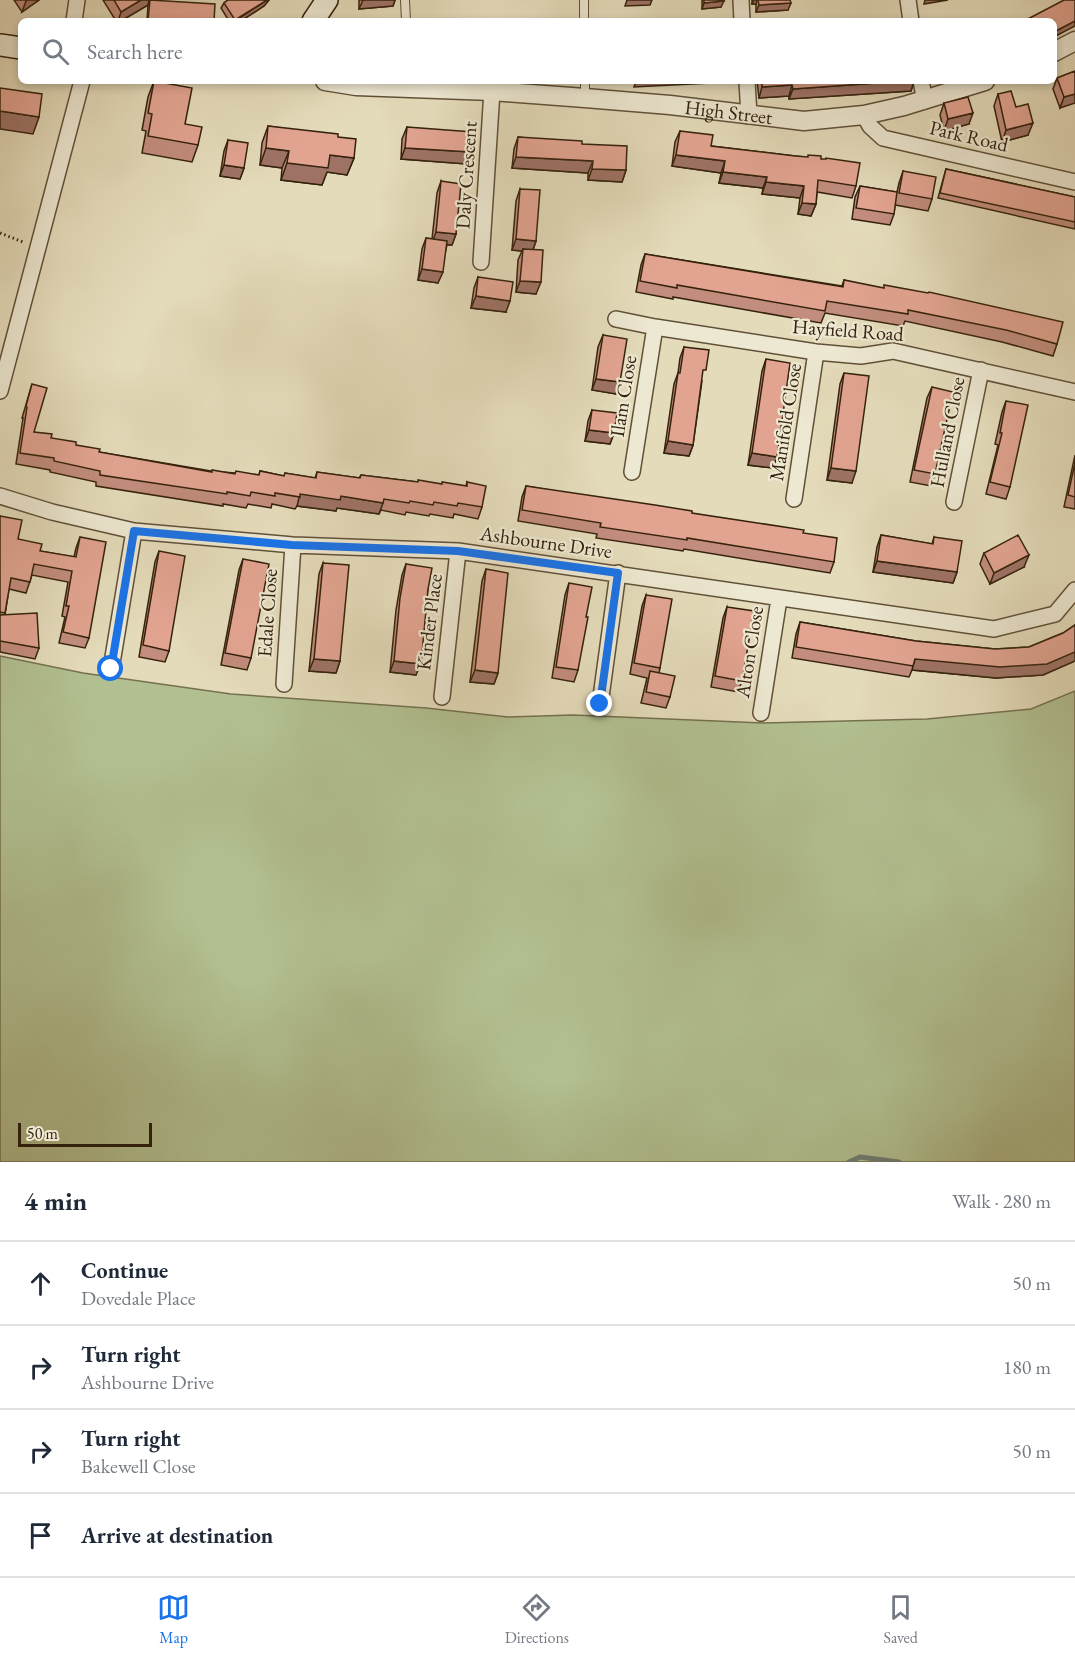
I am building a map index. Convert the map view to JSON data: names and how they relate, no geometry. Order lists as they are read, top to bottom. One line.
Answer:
{"streets":{"street":["High Street","Park Road","Daly Crescent","Hayfield Road","Ilam Close","Manifold Close","Hulland Close","Ashbourne Drive","Edale Close","Kinder Place","Alton Close"]},"crossings":[["High Street","Park Road"],["High Street","Daly Crescent"],["Hayfield Road","Ilam Close"],["Hayfield Road","Manifold Close"],["Hayfield Road","Hulland Close"],["Ashbourne Drive","Edale Close"],["Ashbourne Drive","Kinder Place"],["Ashbourne Drive","Alton Close"]],"scale_bar":"50 m","page":{"search":"Search here","scale":"50 m","heading":["4 min","Walk · 280 m"],"list":[["Continue","Dovedale Place","50 m"],["Turn right","Ashbourne Drive","180 m"],["Turn right","Bakewell Close","50 m"],"Arrive at destination"],"nav":["Map","Directions","Saved"]}}
